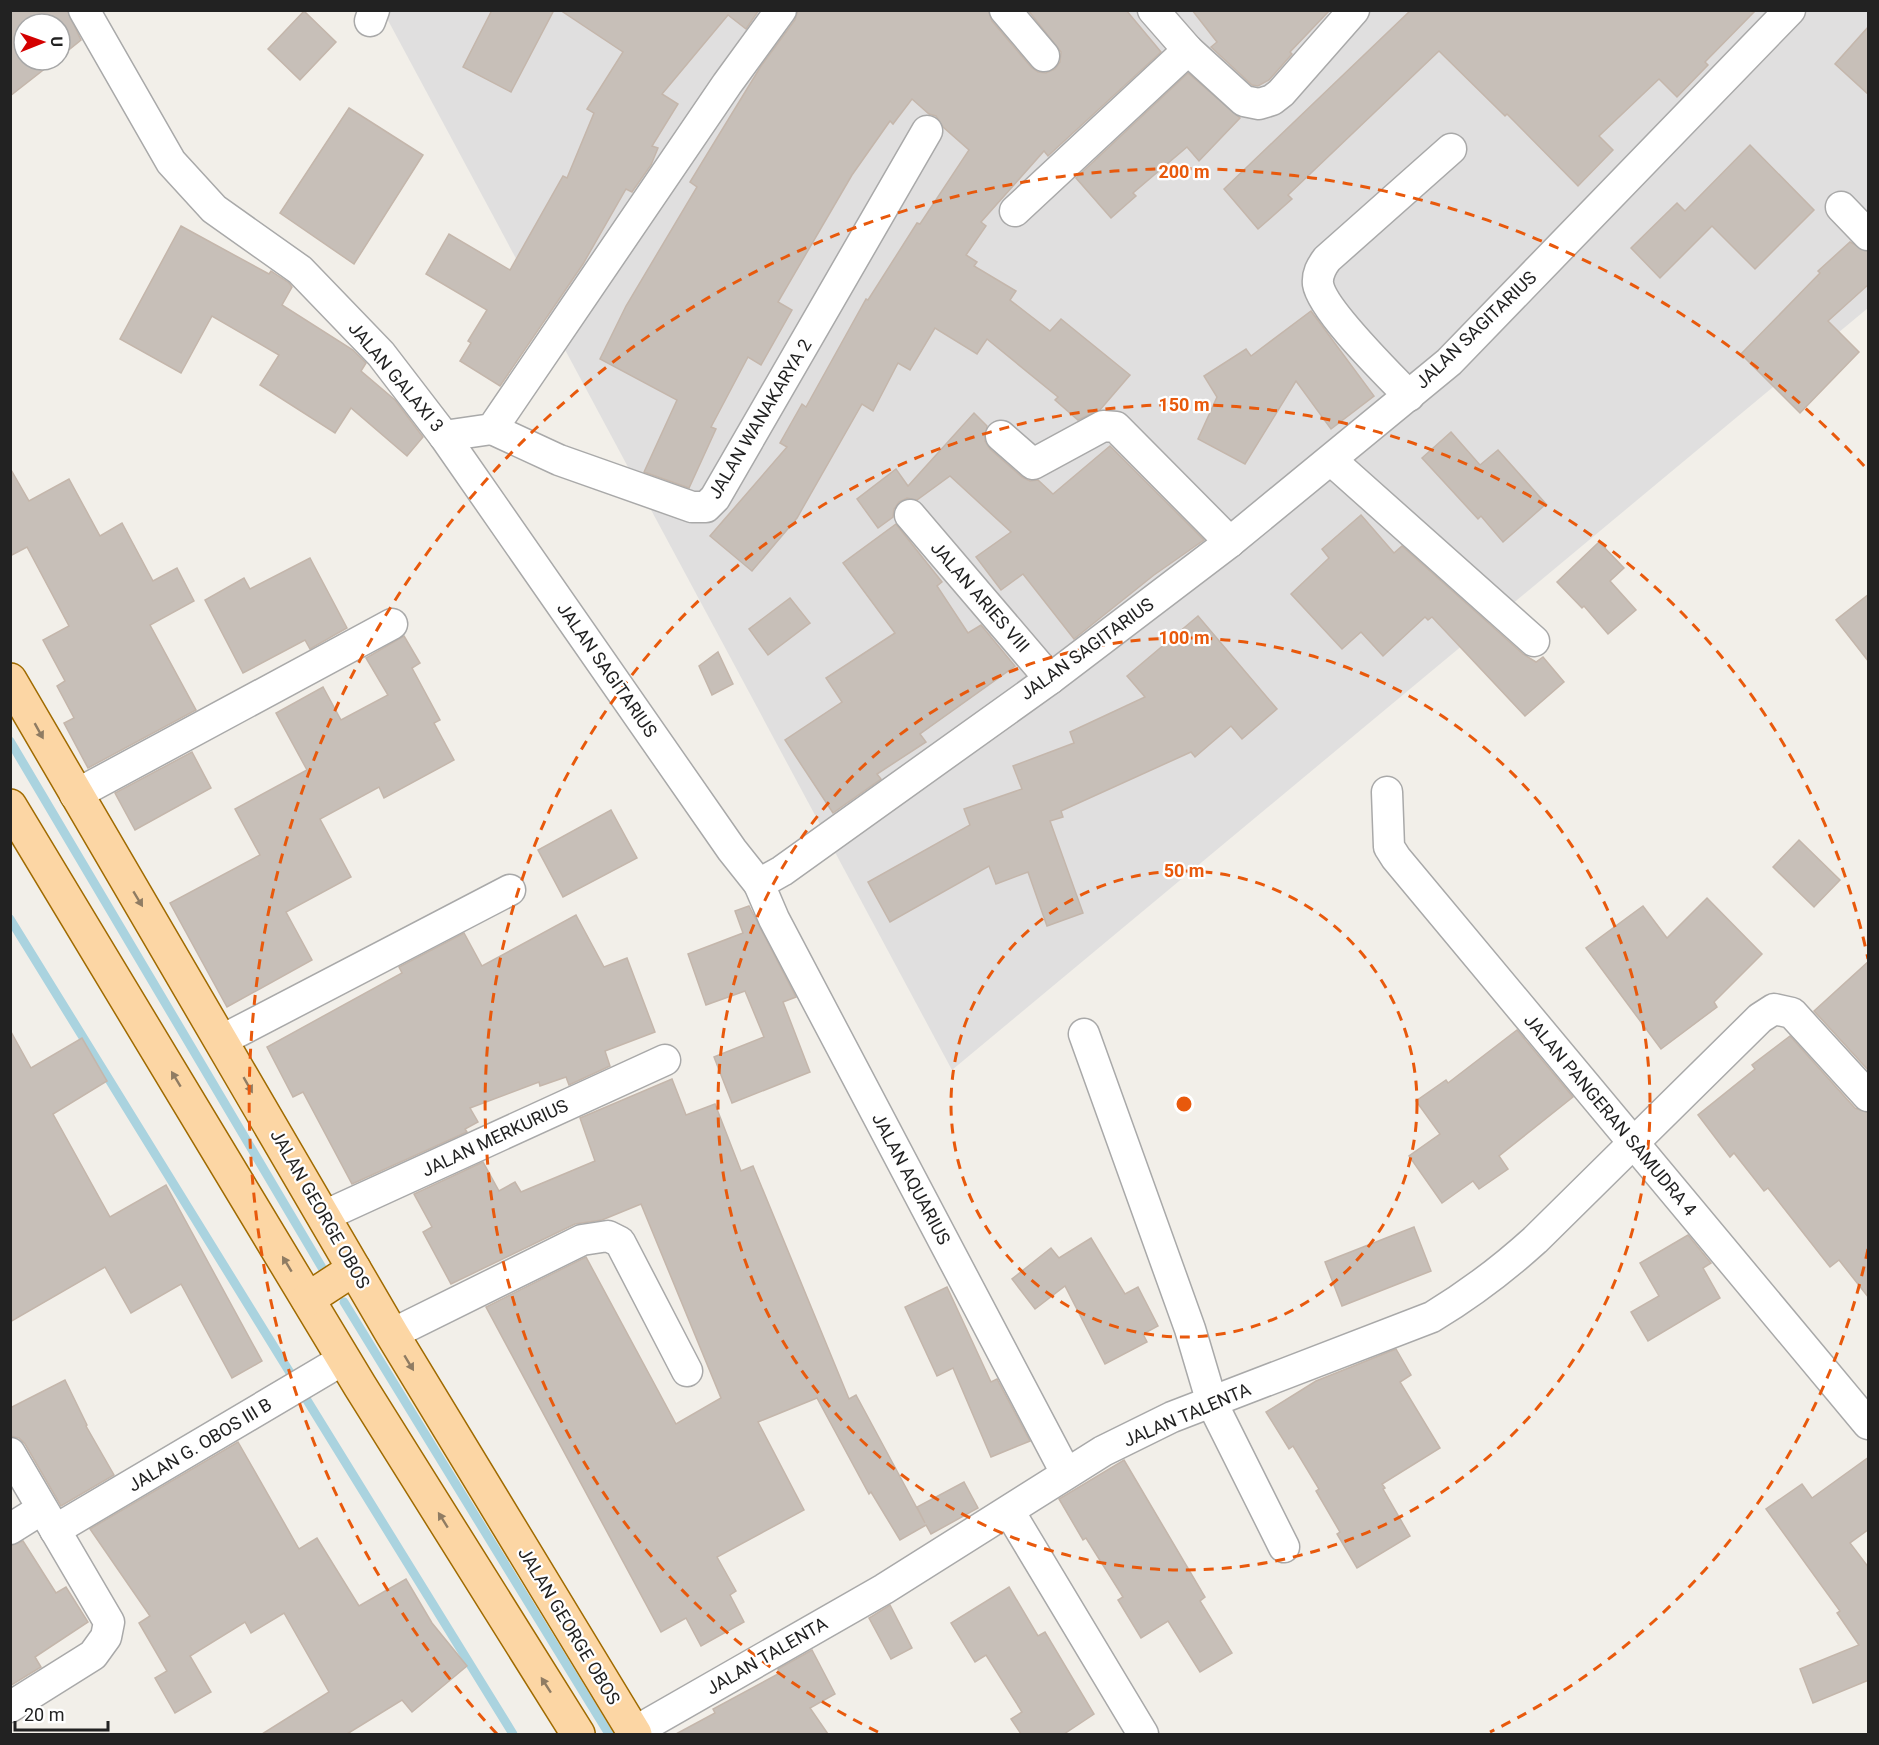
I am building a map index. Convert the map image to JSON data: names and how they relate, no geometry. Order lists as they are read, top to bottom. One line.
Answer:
{"streets":{"main road":["JALAN GEORGE OBOS"],"street":["JALAN SAGITARIUS","JALAN GALAXI 3","JALAN WANAKARYA 2","JALAN ARIES VIII","JALAN PANGERAN SAMUDRA 4","JALAN MERKURIUS","JALAN AQUARIUS","JALAN TALENTA","JALAN G. OBOS III B"]},"crossings":[["JALAN SAGITARIUS","JALAN GALAXI 3"],["JALAN SAGITARIUS","JALAN ARIES VIII"],["JALAN SAGITARIUS","JALAN AQUARIUS"],["JALAN GALAXI 3","JALAN WANAKARYA 2"],["JALAN PANGERAN SAMUDRA 4","JALAN TALENTA"],["JALAN MERKURIUS","JALAN GEORGE OBOS"],["JALAN AQUARIUS","JALAN TALENTA"],["JALAN GEORGE OBOS","JALAN TALENTA"]],"scale_bar":"20 m","north":"right","rings":["200 m","150 m","100 m","50 m"]}
